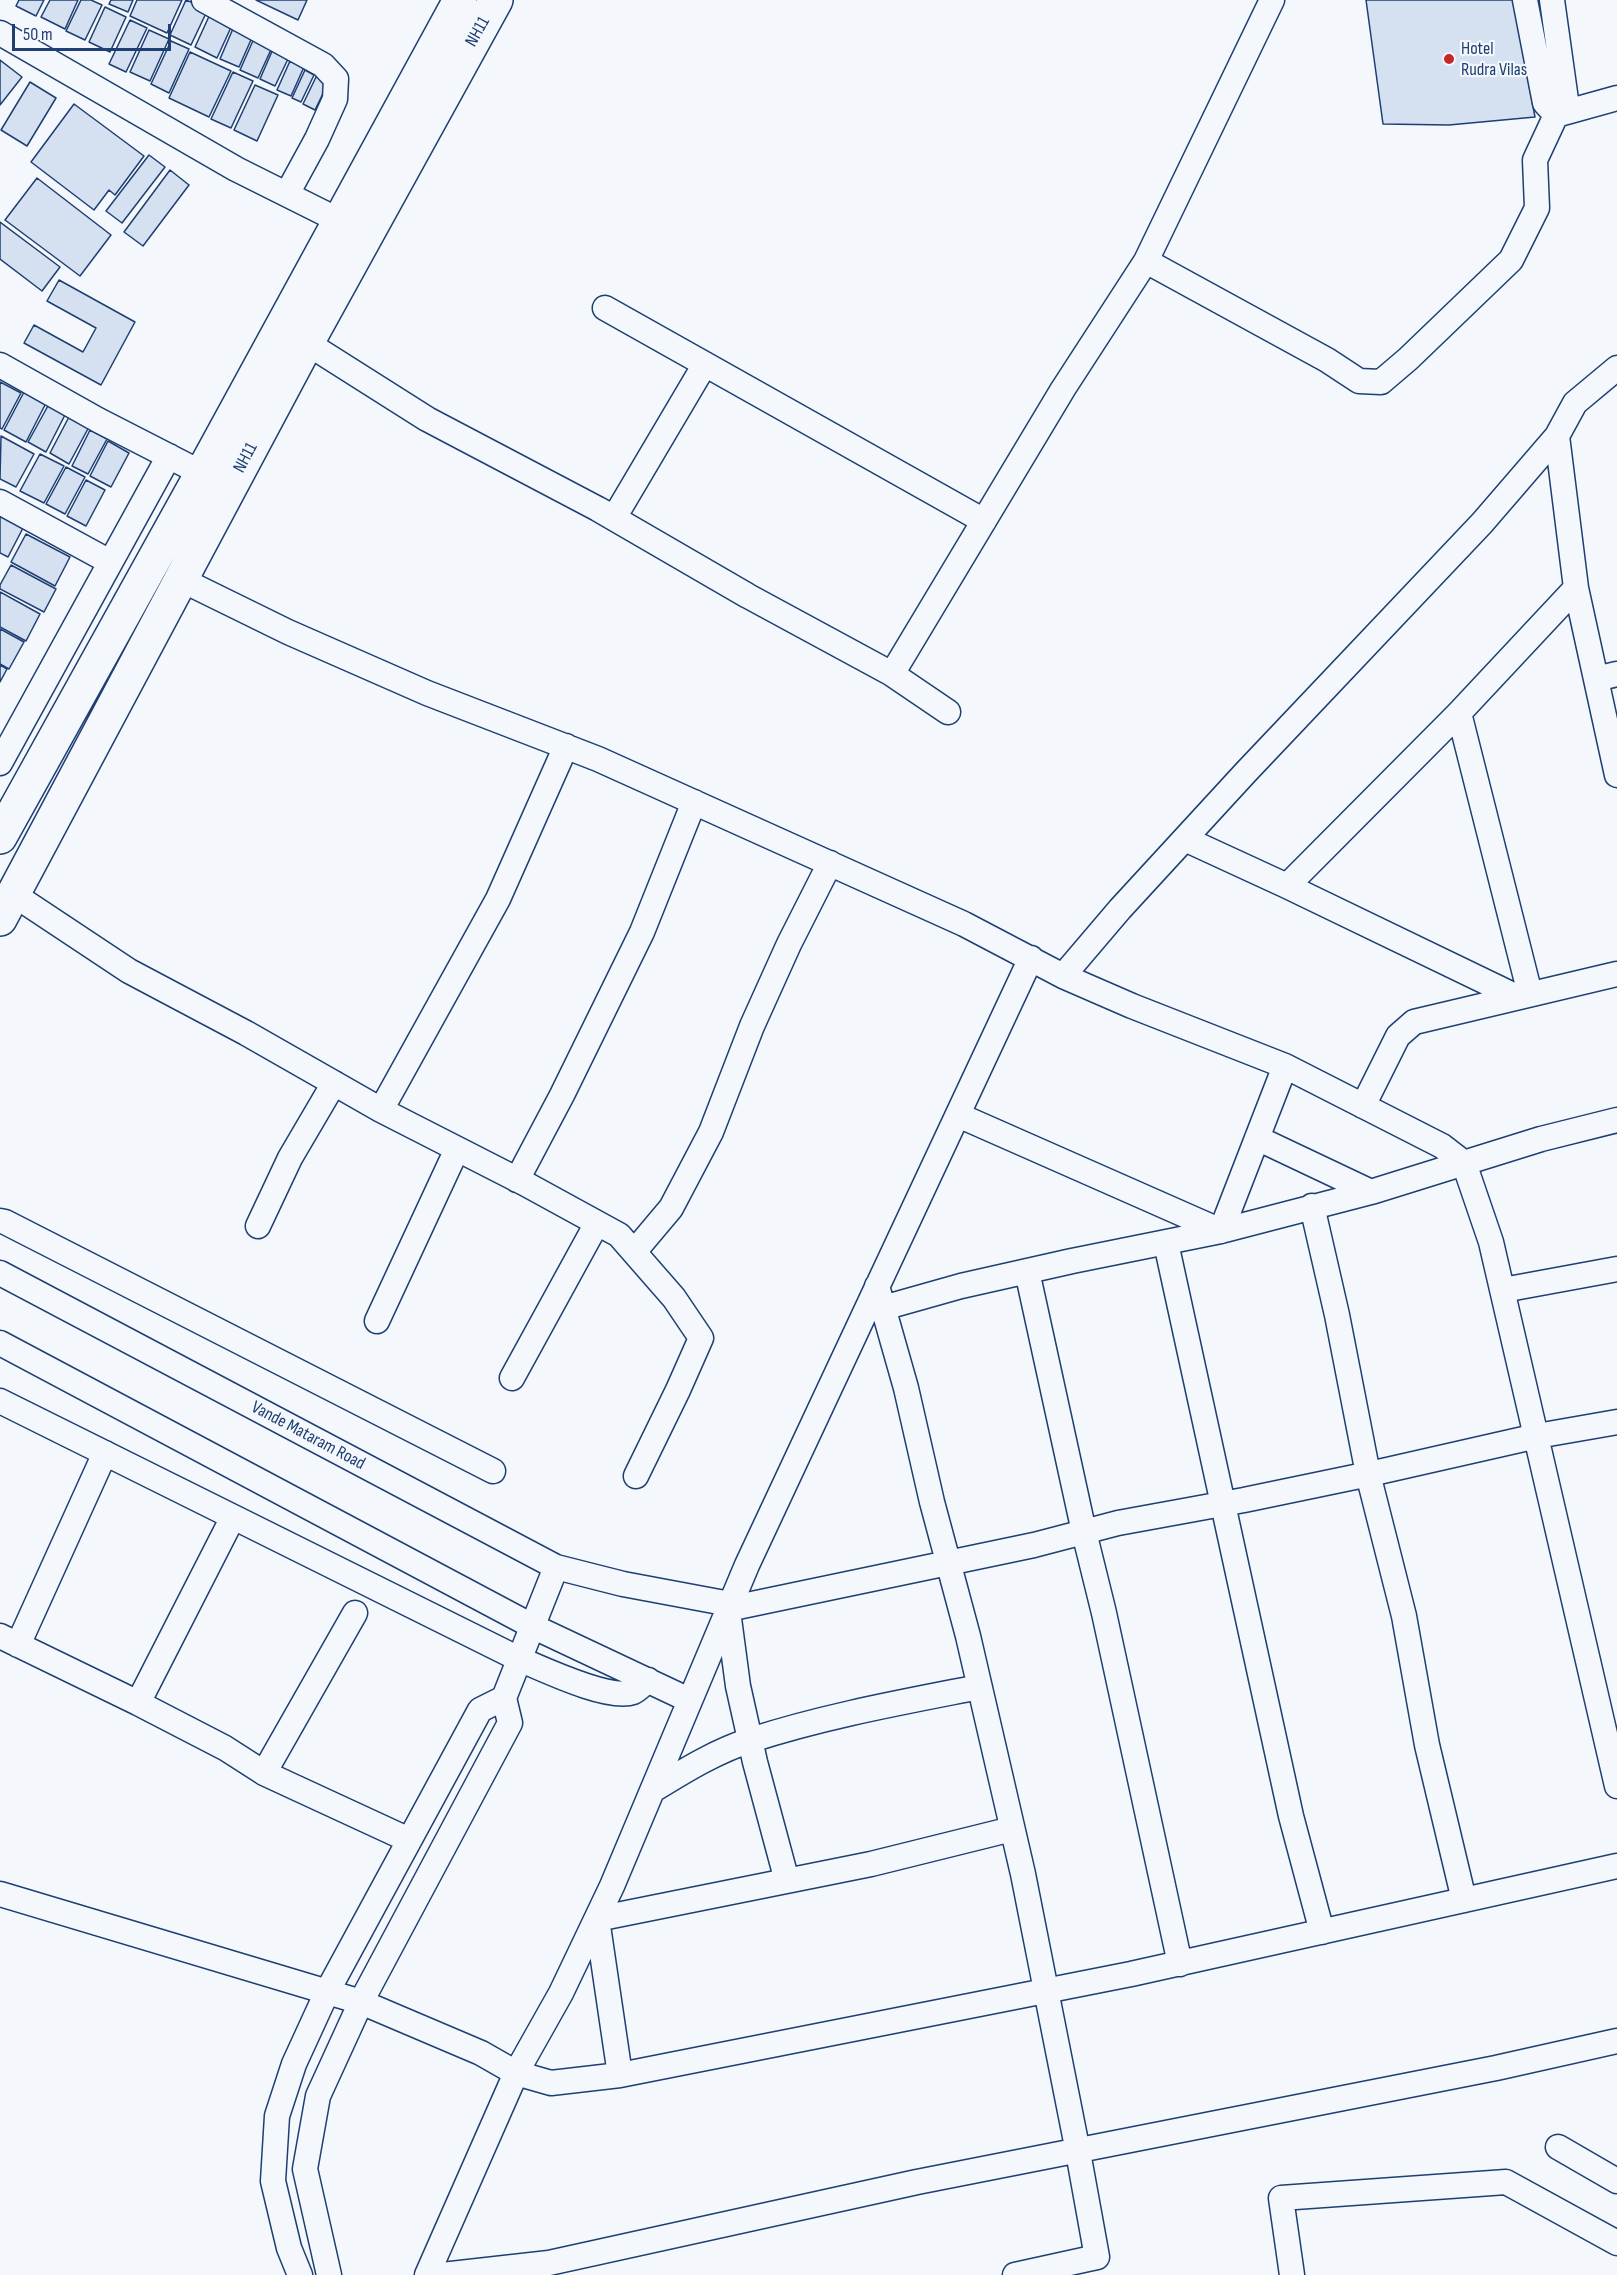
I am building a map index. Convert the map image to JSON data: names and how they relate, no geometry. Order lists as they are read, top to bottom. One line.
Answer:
{"streets":{"highway":["NH11"],"street":["Vande Mataram Road"]},"places":["Hotel Rudra Vilas"],"scale_bar":"50 m"}
